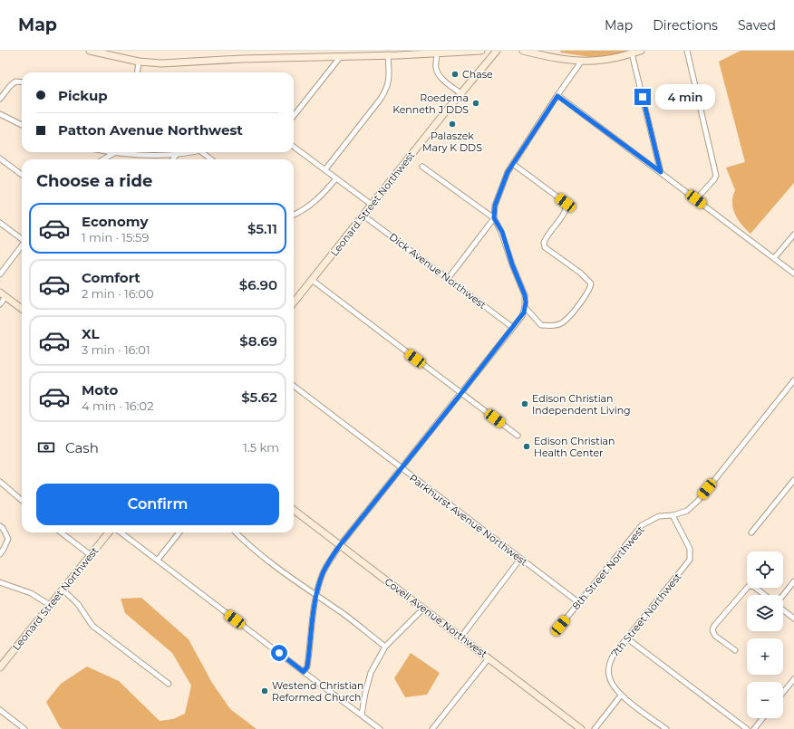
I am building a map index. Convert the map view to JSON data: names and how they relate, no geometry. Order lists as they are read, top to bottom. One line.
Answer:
{"streets":{"main road":["Leonard Street Northwest","Covell Avenue Northwest"],"street":["Dick Avenue Northwest","Parkhurst Avenue Northwest","8th Street Northwest","7th Street Northwest"]},"crossings":[["Leonard Street Northwest","Dick Avenue Northwest"],["Parkhurst Avenue Northwest","8th Street Northwest"],["8th Street Northwest","7th Street Northwest"]],"places":["Chase","Roedema Kenneth J DDS","Palaszek Mary K DDS","Edison Christian Independent Living","Edison Christian Health Center","Westend Christian Reformed Church"],"page":{"header":"Map","nav":["Map","Directions","Saved"],"banner":["Pickup","Patton Avenue Northwest"],"bubble":"4 min","heading":"Choose a ride","list":[{"name":"Economy","note":"1 min · 15:59","value":"$5.11"},{"name":"Comfort","note":"2 min · 16:00","value":"$6.90"},{"name":"XL","note":"3 min · 16:01","value":"$8.69"},{"name":"Moto","note":"4 min · 16:02","value":"$5.62"}],"pay":["Cash","1.5 km"],"buttons":"Confirm","map_buttons":["+","−"]}}
